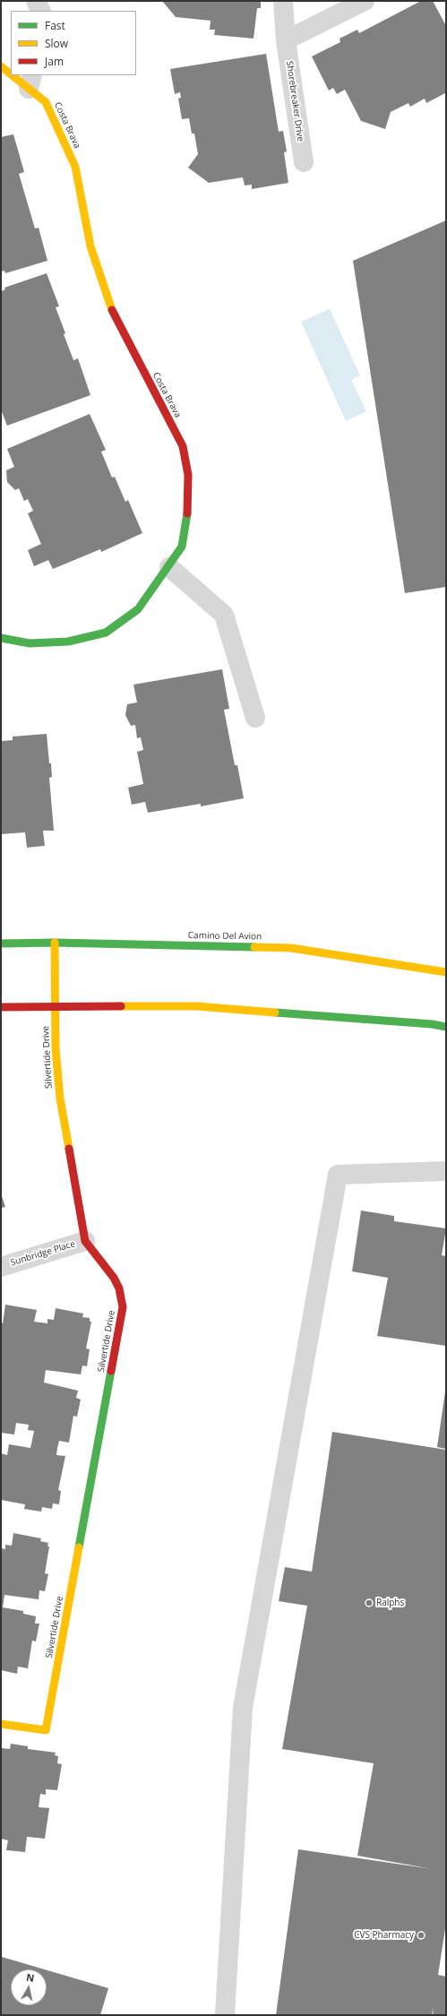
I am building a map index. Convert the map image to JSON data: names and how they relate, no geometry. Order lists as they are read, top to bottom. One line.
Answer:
{"streets":{"street":["Shorebreaker Drive","Costa Brava","Camino Del Avion","Silvertide Drive","Sunbridge Place"]},"crossings":[["Camino Del Avion","Silvertide Drive"],["Silvertide Drive","Sunbridge Place"]],"places":["Ralphs","CVS Pharmacy"],"legend":["Fast","Slow","Jam"],"north":"top"}
